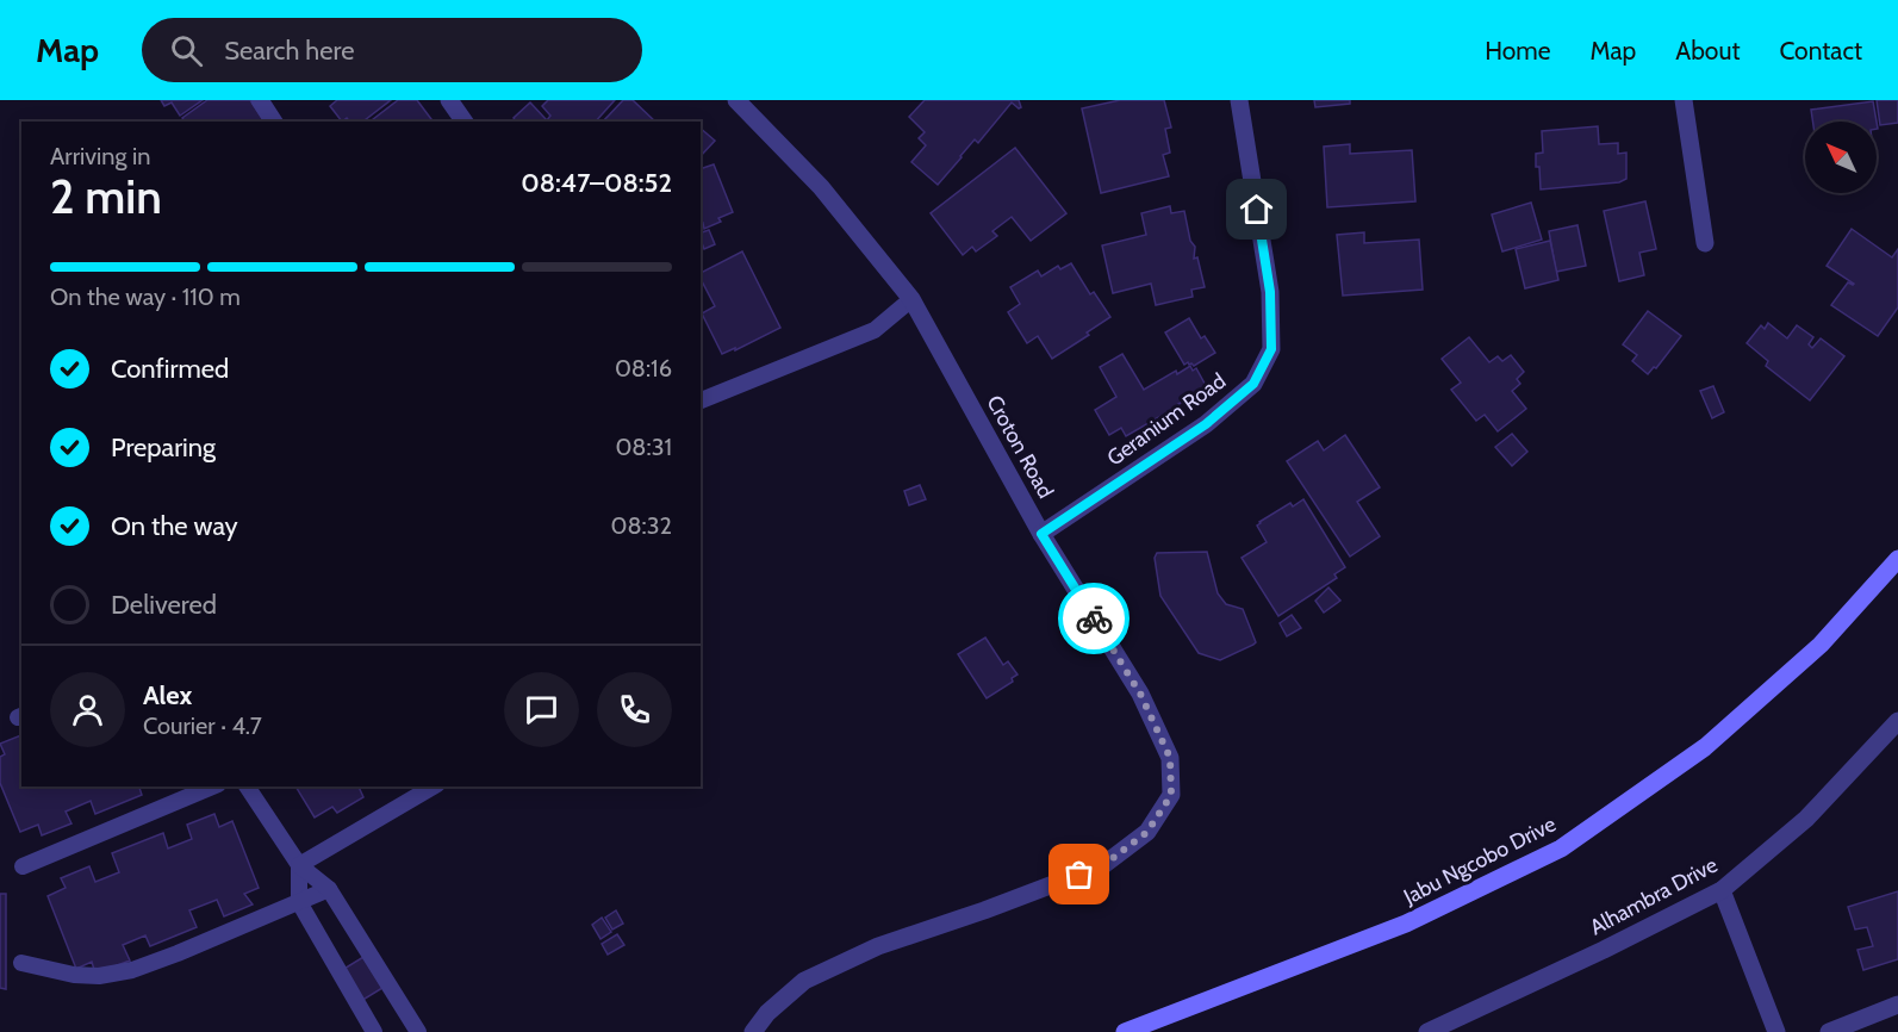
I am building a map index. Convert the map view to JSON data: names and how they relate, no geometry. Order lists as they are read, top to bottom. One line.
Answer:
{"streets":{"main road":["Jabu Ngcobo Drive"],"street":["Geranium Road","Croton Road","Alhambra Drive"]},"crossings":[["Geranium Road","Croton Road"]],"north":"top left","page":{"header":"Map","search":"Search here","nav":["Home","Map","About","Contact"],"heading":["2 min","Arriving in","08:47–08:52"],"panel":["Alex","Courier · 4.7"],"bar":"On the way · 110 m","list":[["Confirmed","08:16"],["Preparing","08:31"],["On the way","08:32"],"Delivered"]}}
